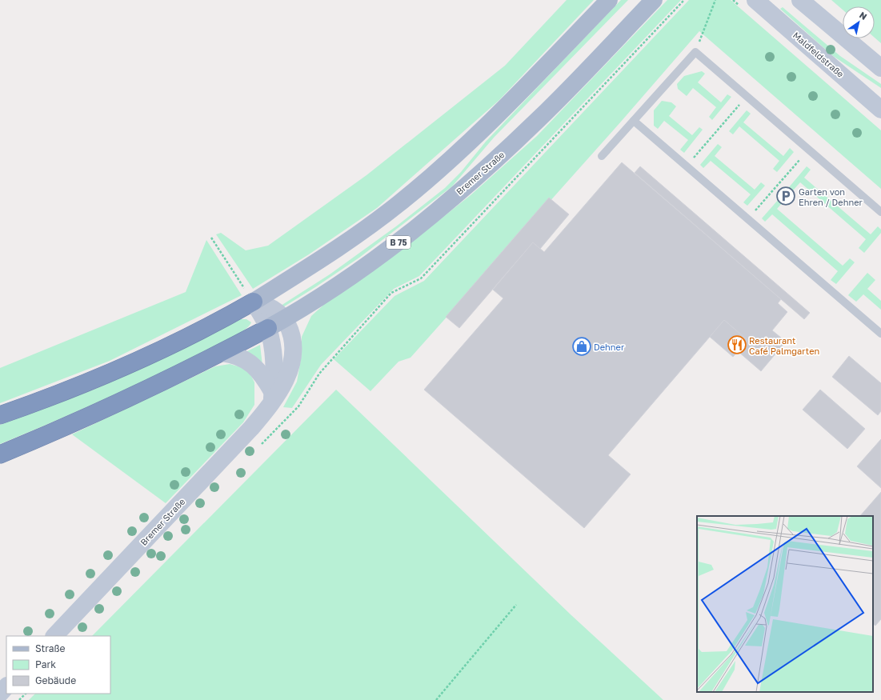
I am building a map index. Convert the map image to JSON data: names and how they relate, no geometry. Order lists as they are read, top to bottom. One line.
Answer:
{"streets":{"main road":["Maldfeldstraße","Bremer Straße","B 75"]},"places":{"parking":["Garten von Ehren / Dehner"],"restaurant":["Restaurant Café Palmgarten"],"shop":["Dehner"]},"legend":["Straße","Park","Gebäude"],"north":"top right"}
